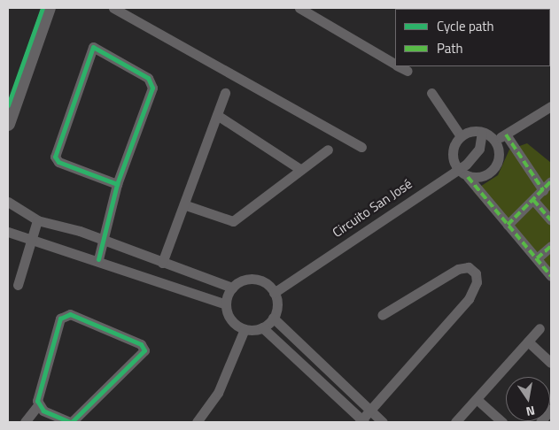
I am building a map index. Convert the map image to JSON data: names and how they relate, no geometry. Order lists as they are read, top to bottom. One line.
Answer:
{"streets":{"street":["Circuito San José"]},"legend":["Cycle path","Path"],"north":"bottom"}
